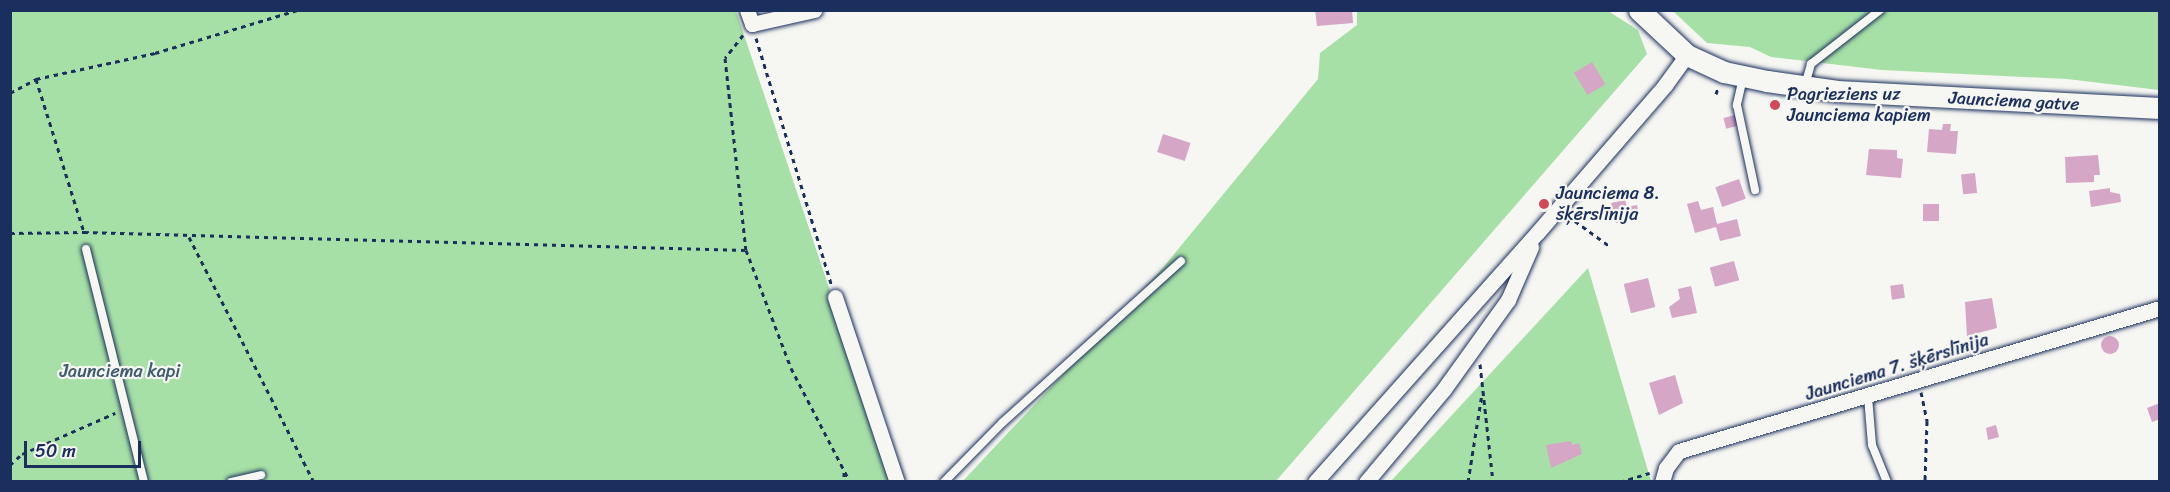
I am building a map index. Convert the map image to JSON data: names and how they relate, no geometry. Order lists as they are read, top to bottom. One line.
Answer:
{"streets":{"main road":["Jaunciema gatve"],"street":["Jaunciema 7. šķērslīnija"]},"parks":["Jaunciema kapi"],"places":["Pagrieziens uz Jaunciema kapiem","Jaunciema 8. šķērslīnija"],"scale_bar":"50 m"}
